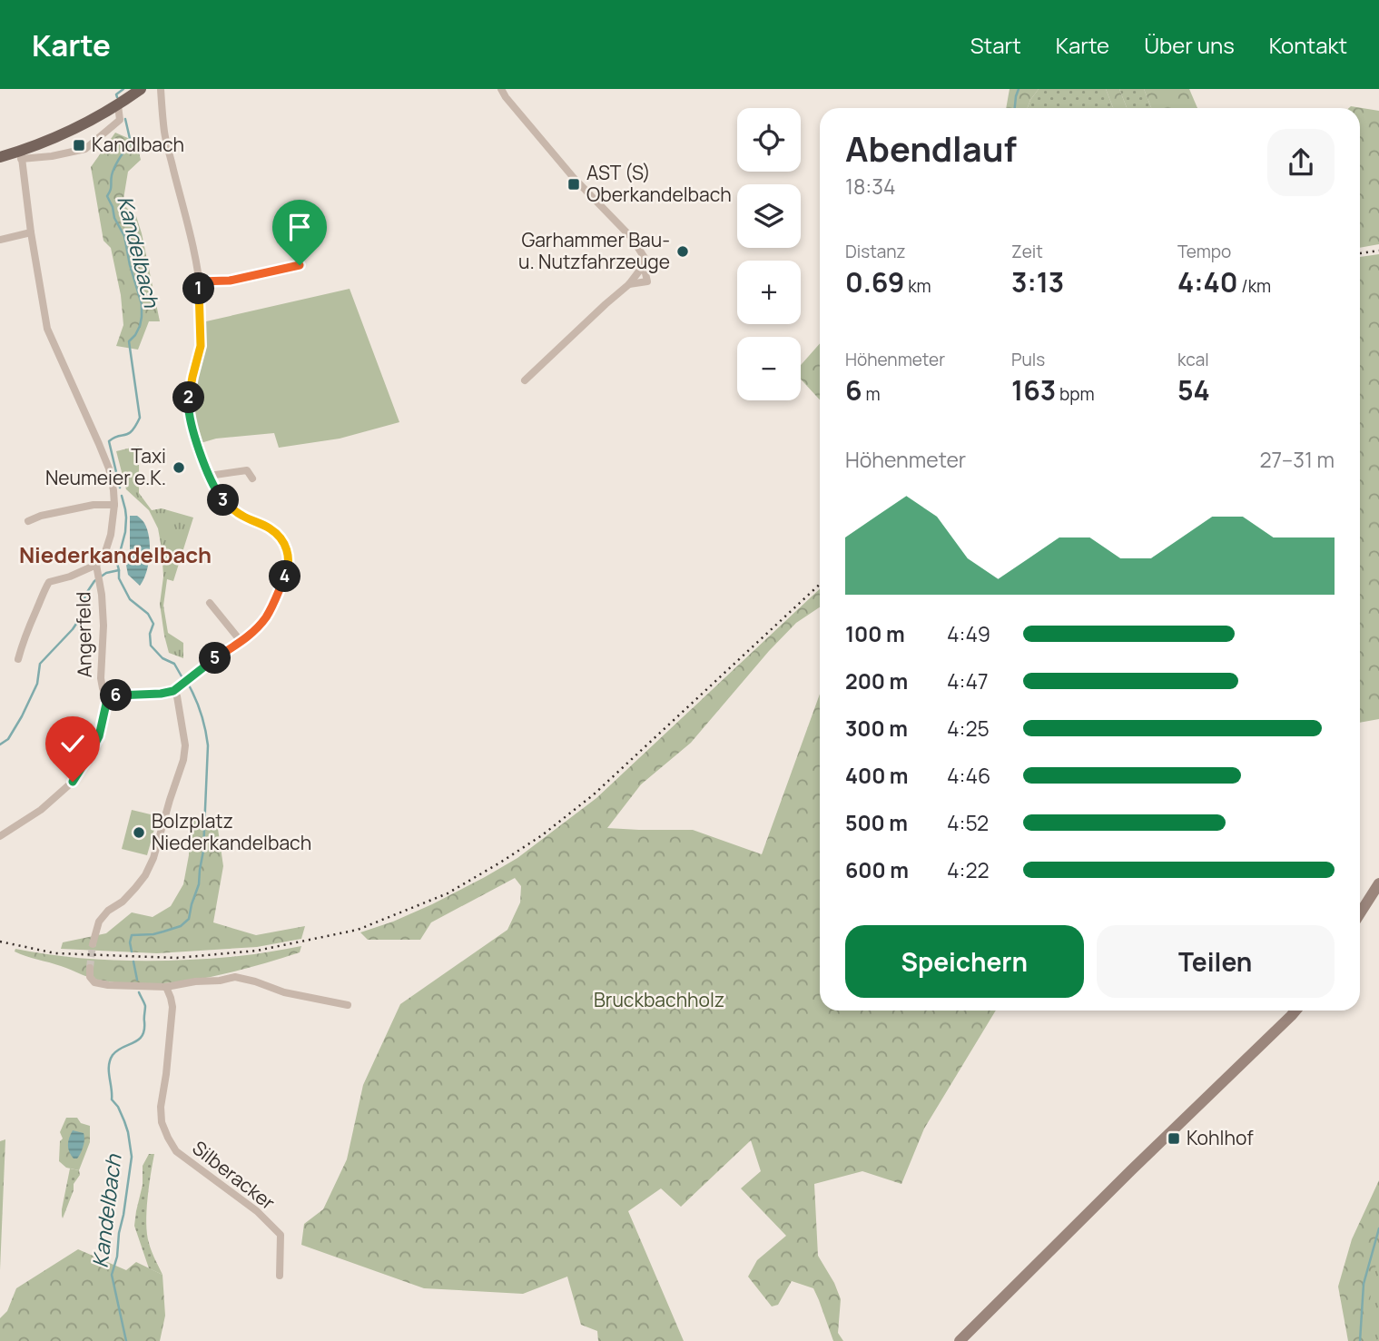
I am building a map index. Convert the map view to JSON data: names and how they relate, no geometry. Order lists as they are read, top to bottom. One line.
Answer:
{"streets":{"street":["Angerfeld","Silberacker"]},"districts":["Niederkandelbach"],"water":["Kandelbach"],"parks":["Bruckbachholz"],"places":{"transit":["Kandlbach","AST (S) Oberkandelbach","Kohlhof"],"other":["Garhammer Bau- u. Nutzfahrzeuge","Taxi Neumeier e.K.","Bolzplatz Niederkandelbach"]},"page":{"header":"Karte","nav":["Start","Karte","Über uns","Kontakt"],"map_buttons":["+","−"],"heading":["Abendlauf","18:34"],"stats":[["Distanz","0.69 km"],["Zeit","3:13"],["Tempo","4:40 /km"],["Höhenmeter","6 m"],["Puls","163 bpm"],["kcal","54"]],"pins":["1","2","3","4","5","6"],"chart":["Höhenmeter","27–31 m"],"list":[{"name":"100 m","note":"4:49"},{"name":"200 m","note":"4:47"},{"name":"300 m","note":"4:25"},{"name":"400 m","note":"4:46"},{"name":"500 m","note":"4:52"},{"name":"600 m","note":"4:22"}],"buttons":["Speichern","Teilen"]}}
